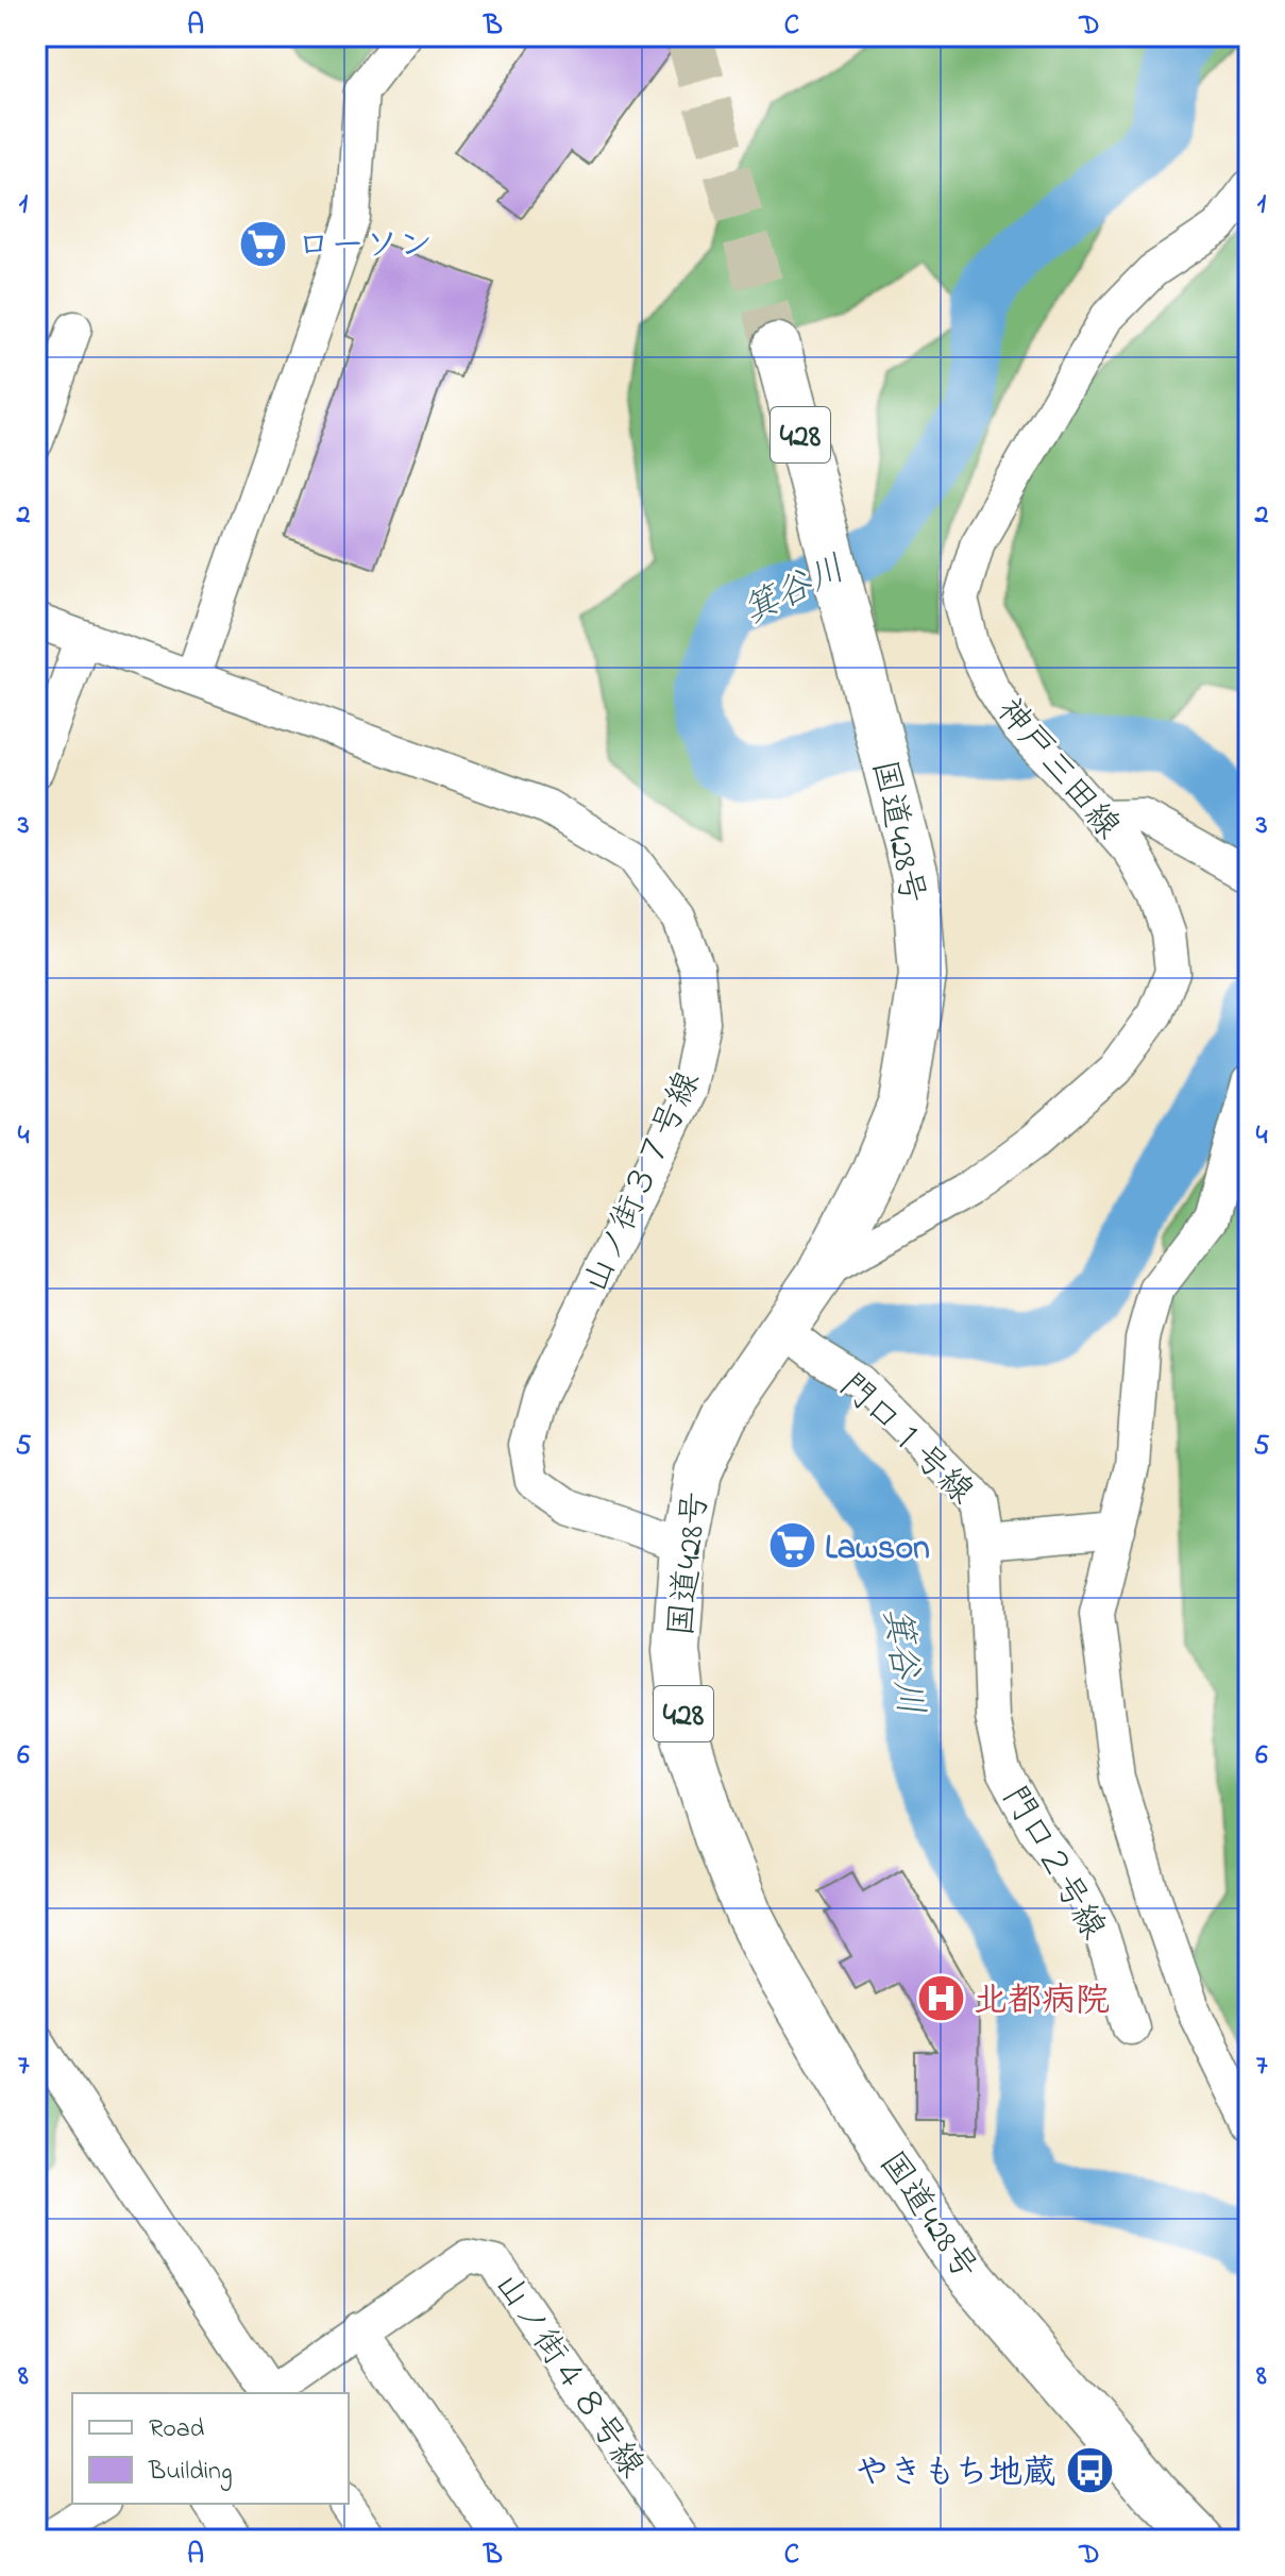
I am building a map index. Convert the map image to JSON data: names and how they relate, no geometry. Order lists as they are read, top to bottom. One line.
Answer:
{"streets":{"highway":["428","国道428号"],"street":["神戸三田線","山ノ街３７号線","門口１号線","門口２号線","山ノ街４８号線"]},"crossings":[["神戸三田線","国道428号"],["国道428号","山ノ街３７号線"],["国道428号","門口１号線"],["門口１号線","門口２号線"]],"water":["箕谷川"],"places":{"supermarket":["ローソン","Lawson"],"hospital":["北都病院"],"bus stop":["やきもち地蔵"]},"legend":["Road","Building"],"grid":{"columns":["A","B","C","D"],"rows":["1","2","3","4","5","6","7","8"]}}
